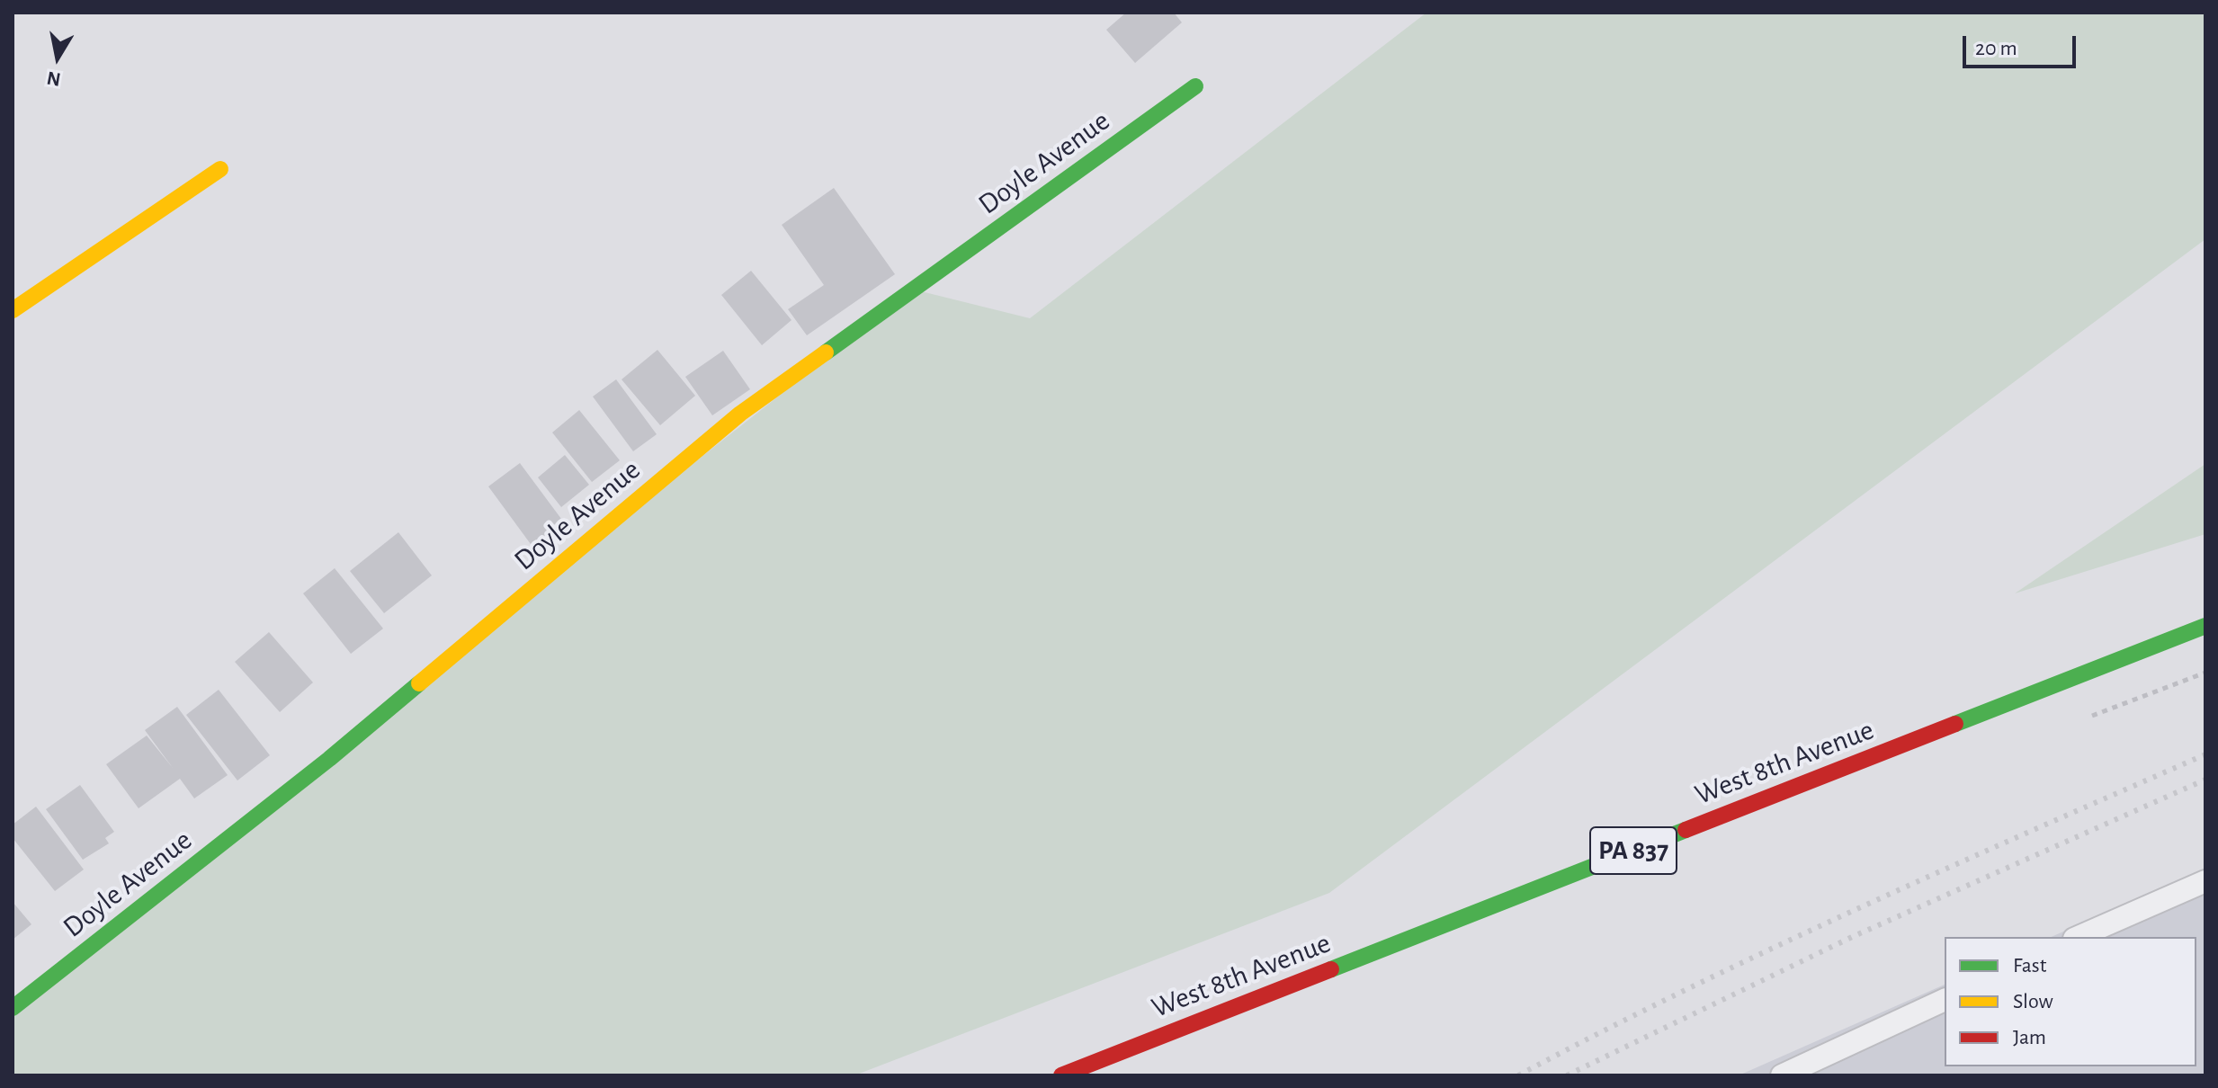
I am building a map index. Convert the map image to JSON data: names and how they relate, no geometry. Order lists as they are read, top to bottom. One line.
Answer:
{"streets":{"street":["Doyle Avenue","West 8th Avenue","PA 837"]},"legend":["Fast","Slow","Jam"],"scale_bar":"20 m","north":"bottom"}
